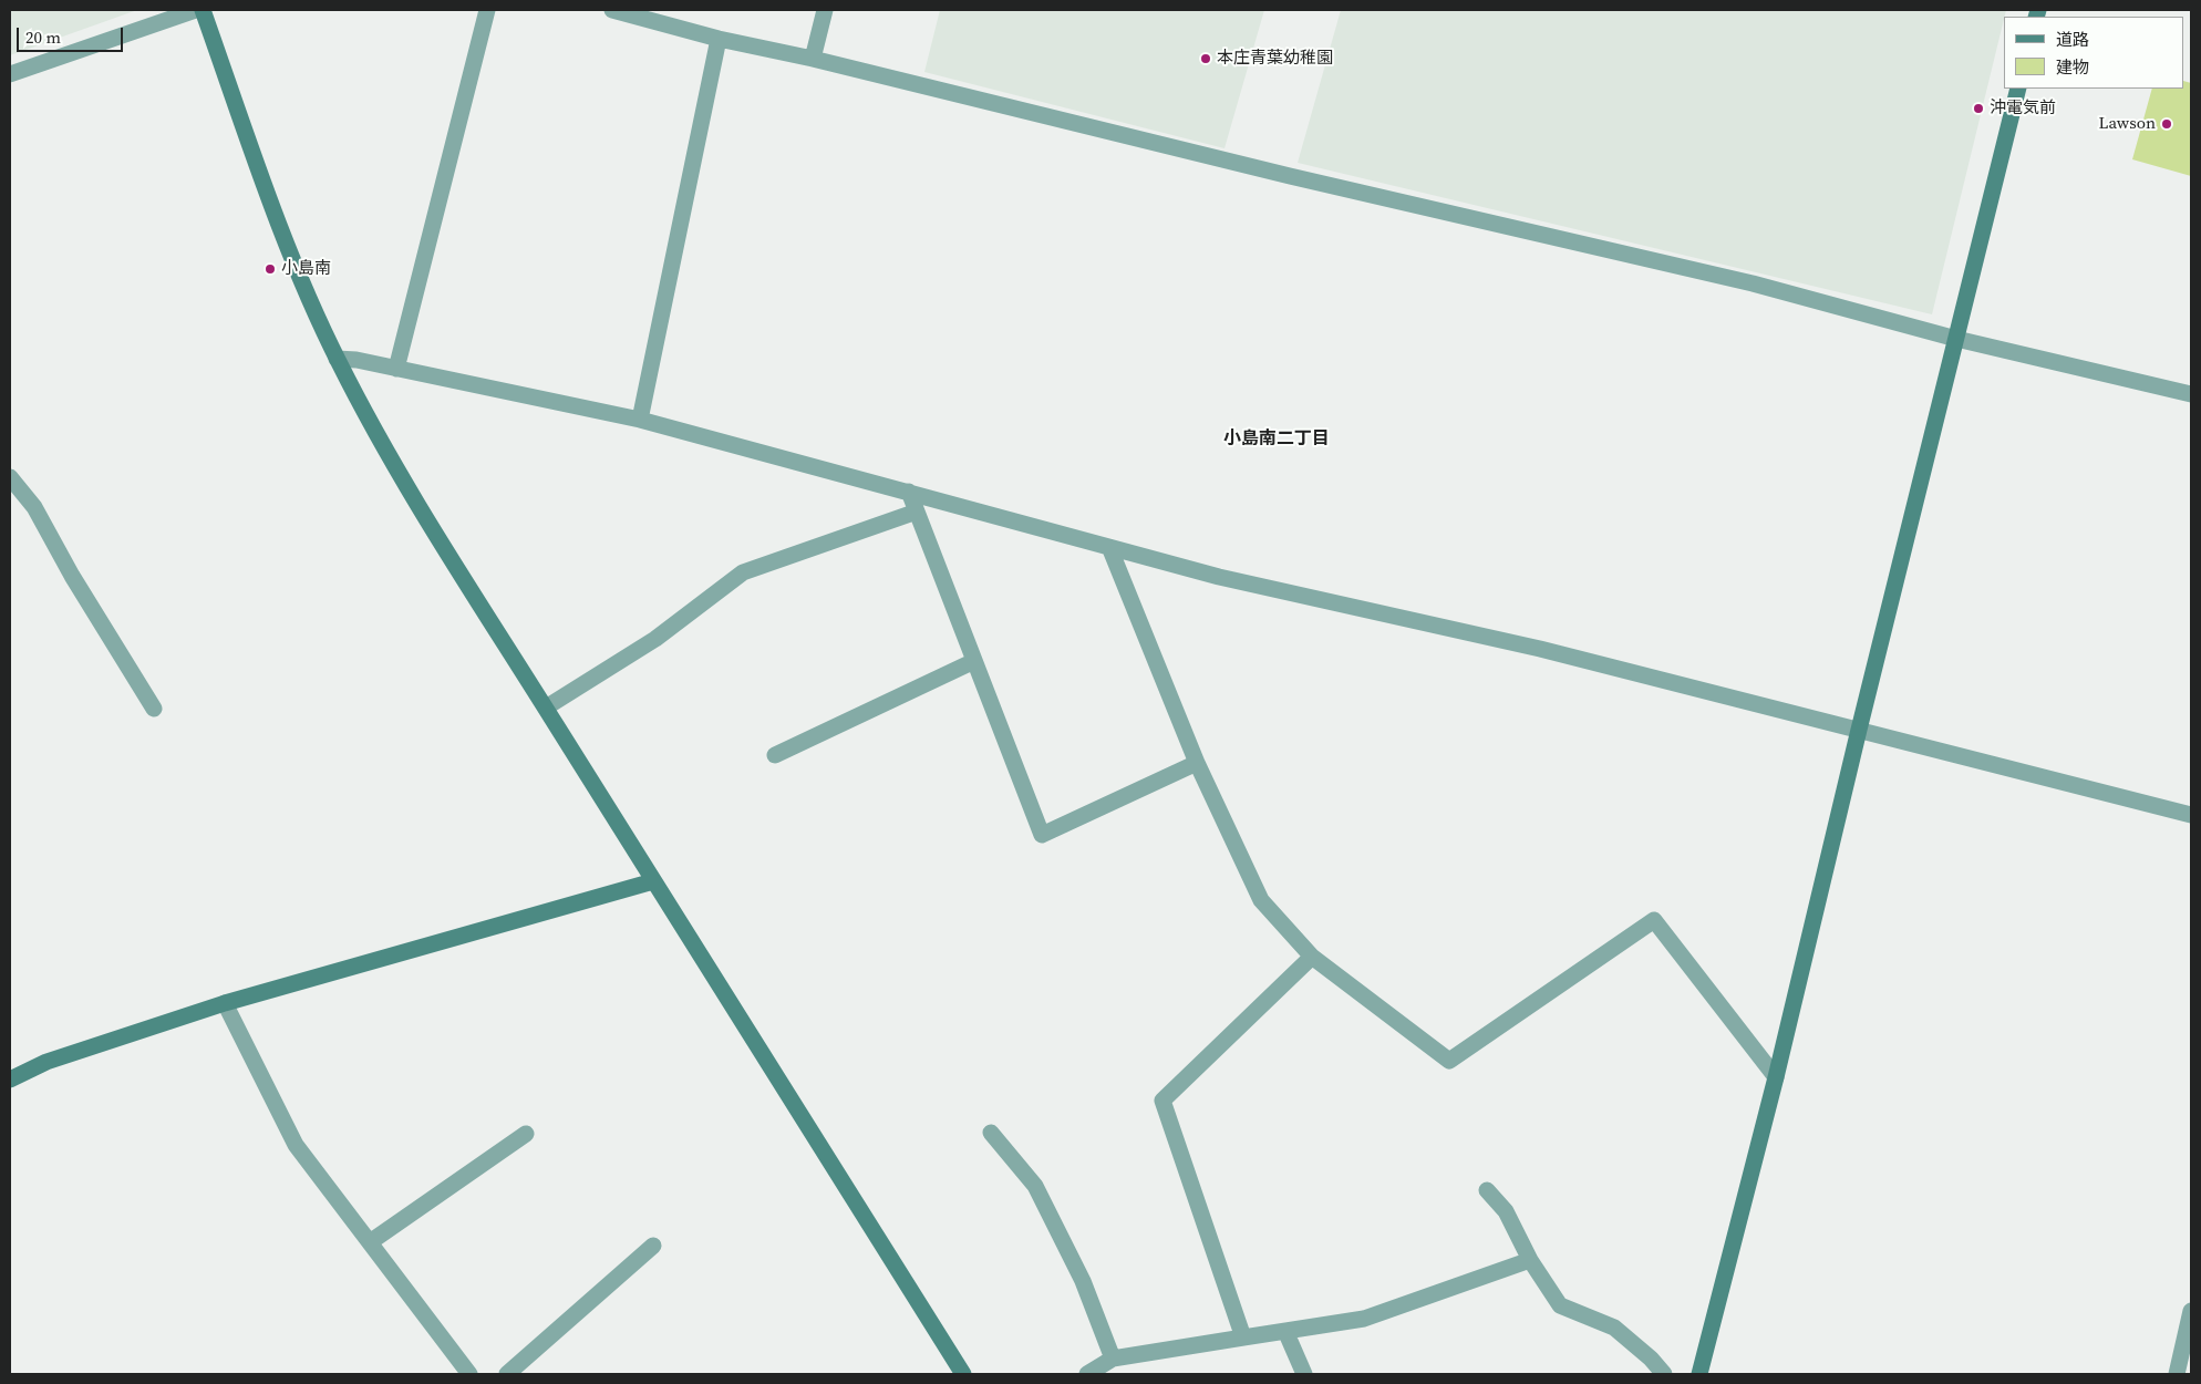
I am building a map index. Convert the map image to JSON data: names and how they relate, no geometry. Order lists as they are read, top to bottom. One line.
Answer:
{"districts":["小島南二丁目"],"places":["本庄青葉幼稚園","沖電気前","Lawson","小島南"],"legend":["道路","建物"],"scale_bar":"20 m"}
